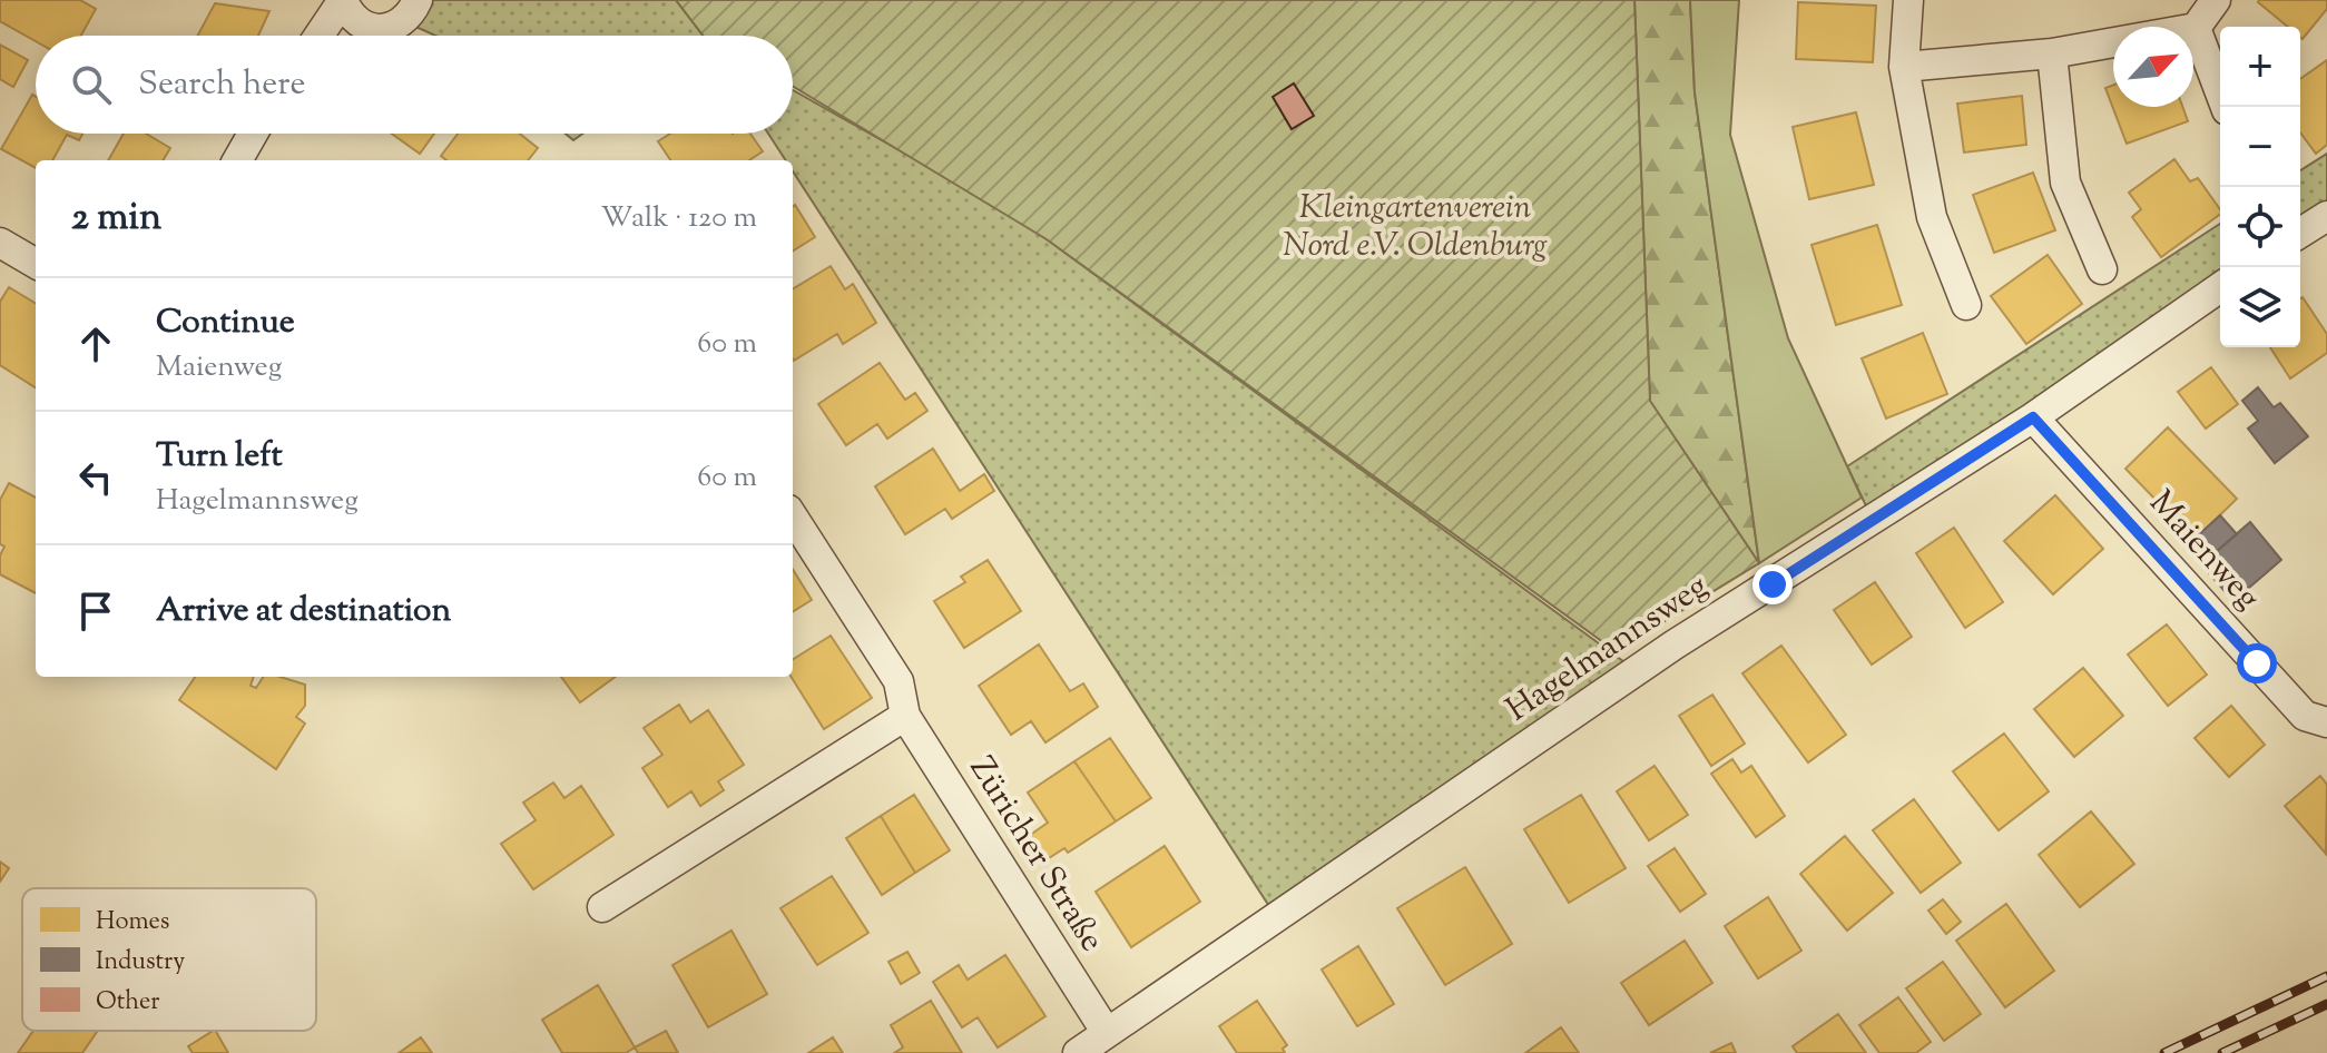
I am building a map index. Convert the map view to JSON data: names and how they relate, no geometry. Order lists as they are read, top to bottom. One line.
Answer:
{"streets":{"street":["Maienweg","Hagelmannsweg","Züricher Straße"]},"crossings":[["Maienweg","Hagelmannsweg"],["Hagelmannsweg","Züricher Straße"]],"parks":["Kleingartenverein Nord e.V. Oldenburg"],"legend":["Homes","Industry","Other"],"north":"top right","page":{"map_buttons":["+","−"],"search":"Search here","heading":["2 min","Walk · 120 m"],"list":[["Continue","Maienweg","60 m"],["Turn left","Hagelmannsweg","60 m"],"Arrive at destination"]}}
